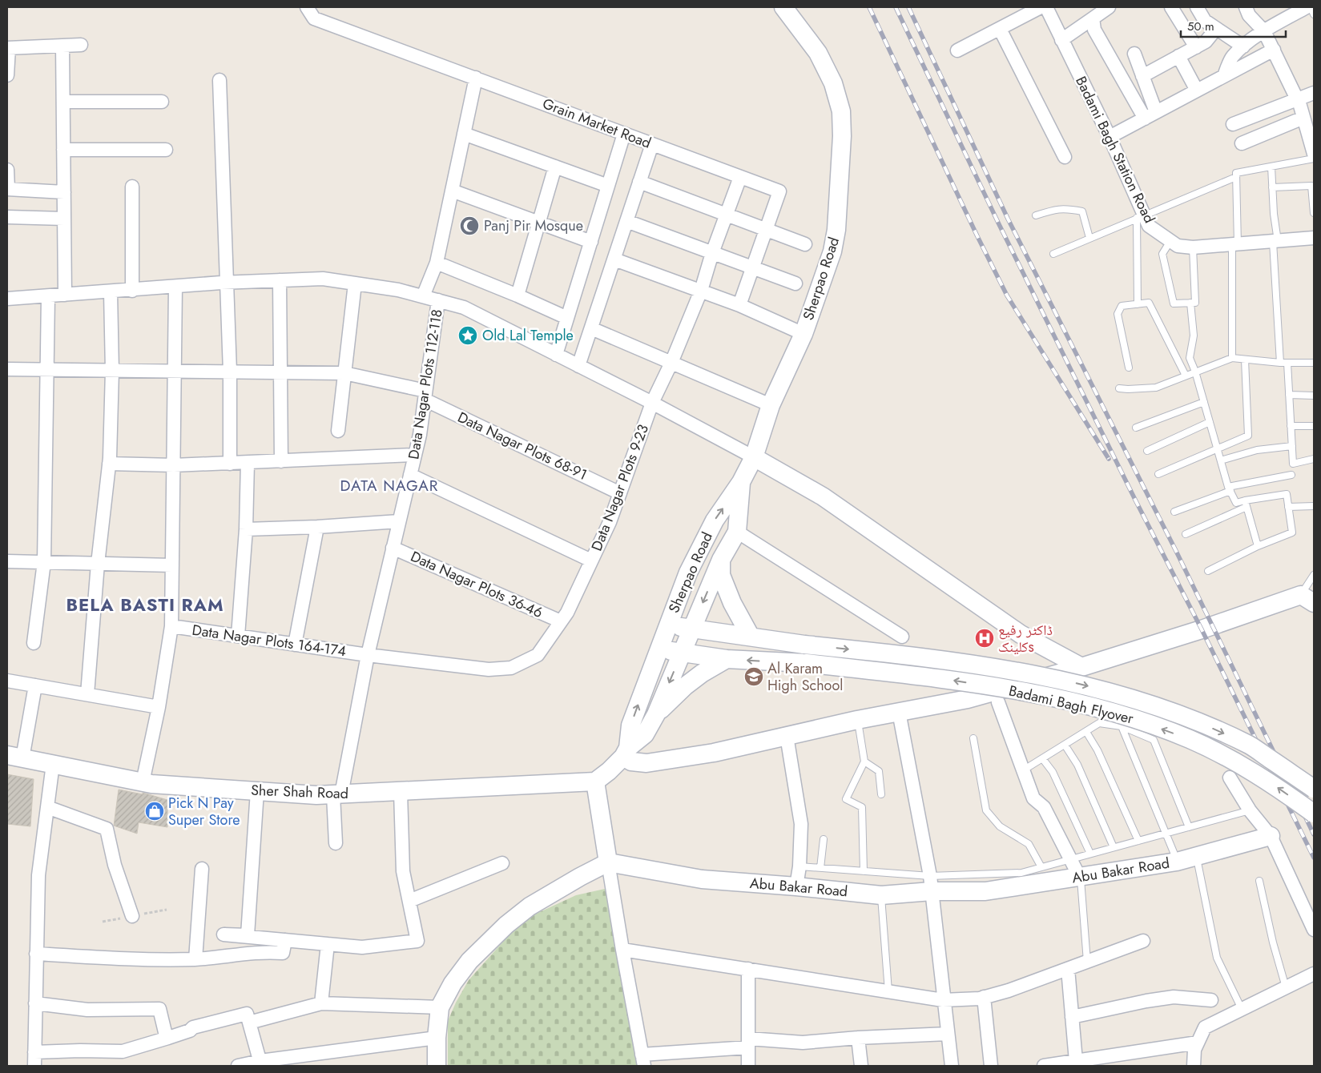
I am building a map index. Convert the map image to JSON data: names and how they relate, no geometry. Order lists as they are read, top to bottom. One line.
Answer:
{"streets":{"street":["Grain Market Road","Badami Bagh Station Road","Sherpao Road","Data Nagar Plots 112-118","Data Nagar Plots 68-91","Data Nagar Plots 9-23","Data Nagar Plots 36-46","Data Nagar Plots 164-174","Badami Bagh Flyover","Sher Shah Road","Abu Bakar Road"]},"crossings":[["Grain Market Road","Data Nagar Plots 9-23"],["Sherpao Road","Badami Bagh Flyover"],["Data Nagar Plots 112-118","Data Nagar Plots 68-91"],["Data Nagar Plots 112-118","Data Nagar Plots 36-46"],["Data Nagar Plots 112-118","Data Nagar Plots 164-174"],["Data Nagar Plots 112-118","Sher Shah Road"],["Data Nagar Plots 68-91","Data Nagar Plots 9-23"],["Data Nagar Plots 9-23","Data Nagar Plots 36-46"],["Data Nagar Plots 9-23","Data Nagar Plots 164-174"]],"districts":["DATA NAGAR","BELA BASTI RAM"],"places":{"mosque":["Panj Pir Mosque"],"place":["Old Lal Temple"],"hospital":["ڈاکٹر رفیع کلینکs"],"school or university":["Al Karam High School"],"shop":["Pick N Pay Super Store"]},"scale_bar":"50 m"}
